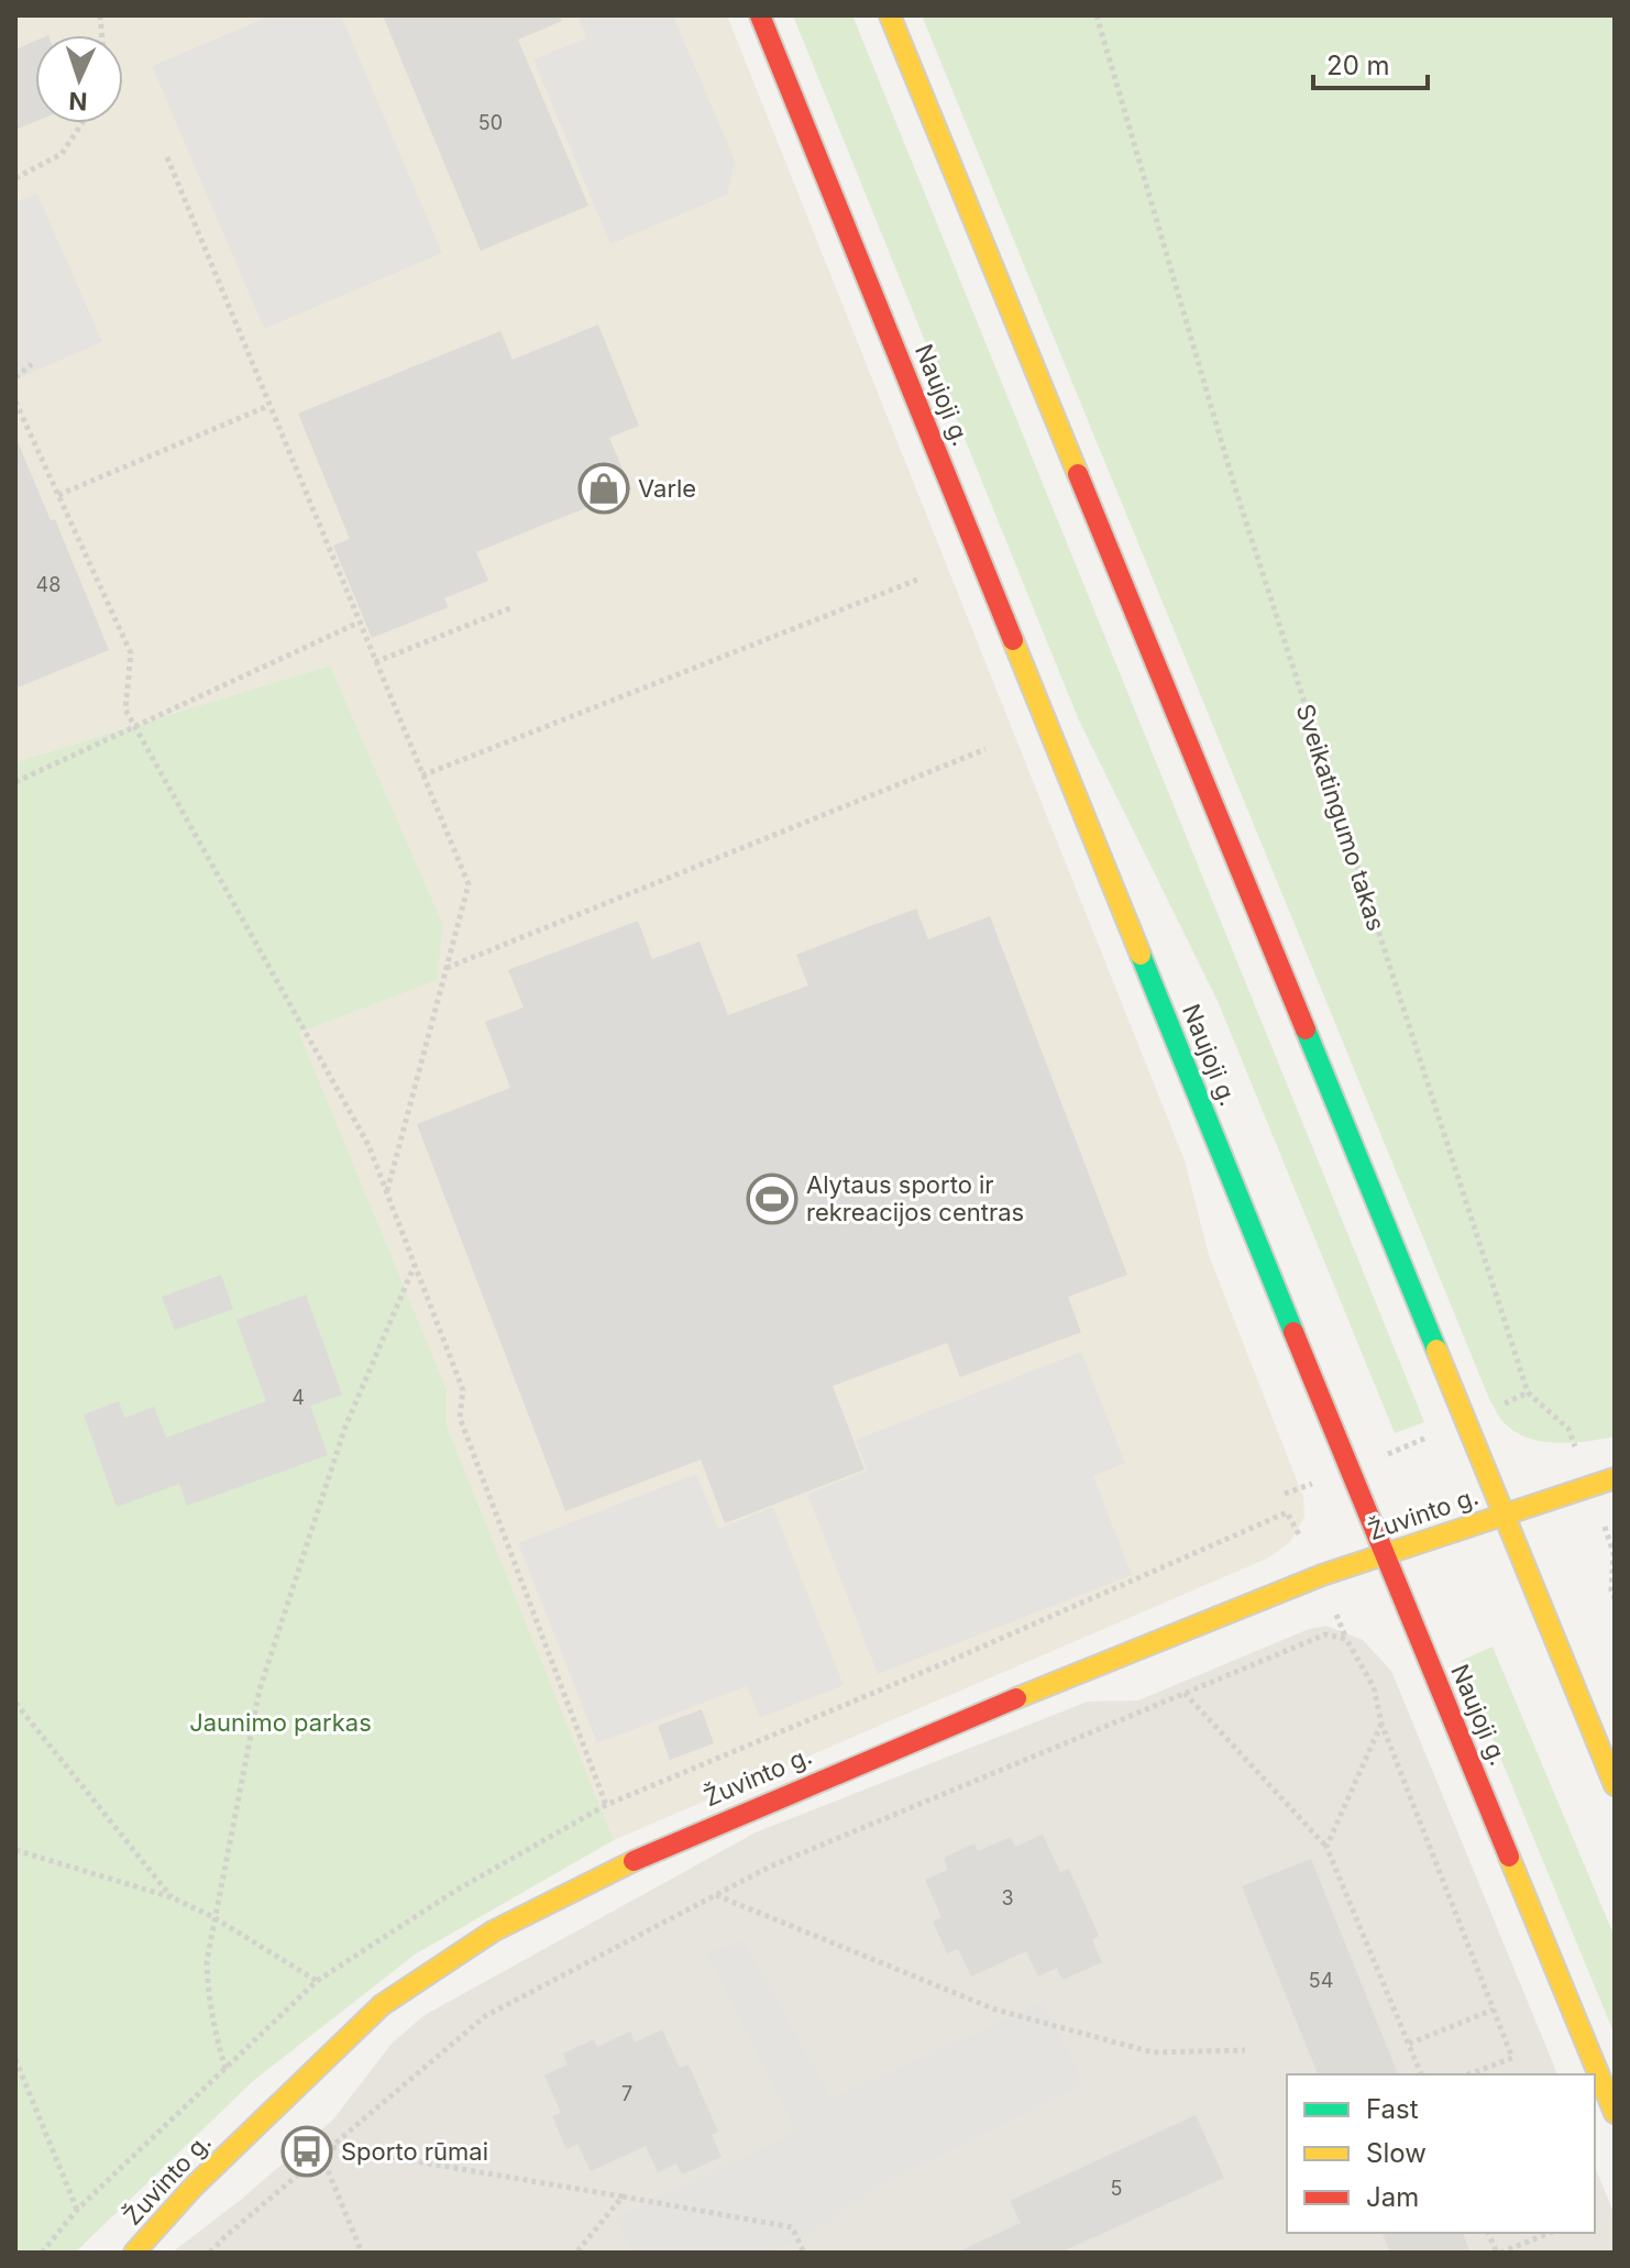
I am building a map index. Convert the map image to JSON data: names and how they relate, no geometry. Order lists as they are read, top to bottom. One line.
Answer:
{"streets":{"main road":["Naujoji g.","Žuvinto g."],"path":["Sveikatingumo takas"]},"crossings":[["Naujoji g.","Žuvinto g."]],"parks":["Jaunimo parkas"],"places":{"shop":["Varle"],"sports":["Alytaus sporto ir rekreacijos centras"],"bus stop":["Sporto rūmai"]},"house_numbers":["50","48","4","3","54","7","5"],"legend":["Fast","Slow","Jam"],"scale_bar":"20 m","north":"bottom"}
